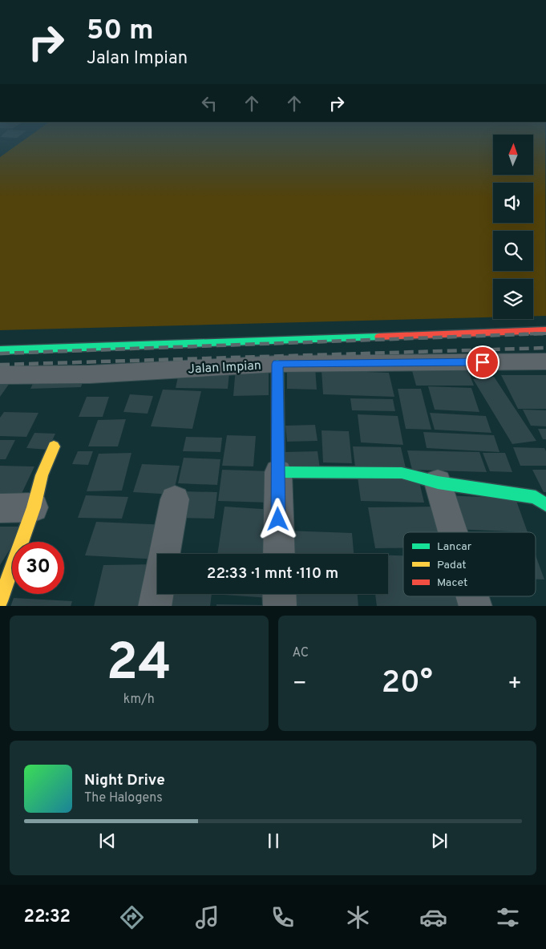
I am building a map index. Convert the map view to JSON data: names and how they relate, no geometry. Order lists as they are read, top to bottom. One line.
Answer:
{"streets":{"street":["Jalan Impian"]},"legend":["Lancar","Padat","Macet"],"north":"top","page":{"turn":["50 m","Jalan Impian"],"limit":"30","trip":"22:33 · 1 mnt · 110 m","tile":[["24","km/h"],"AC"],"heat":["−","20°","+"],"song":["Night Drive","The Halogens"],"tabs":"22:32"}}
